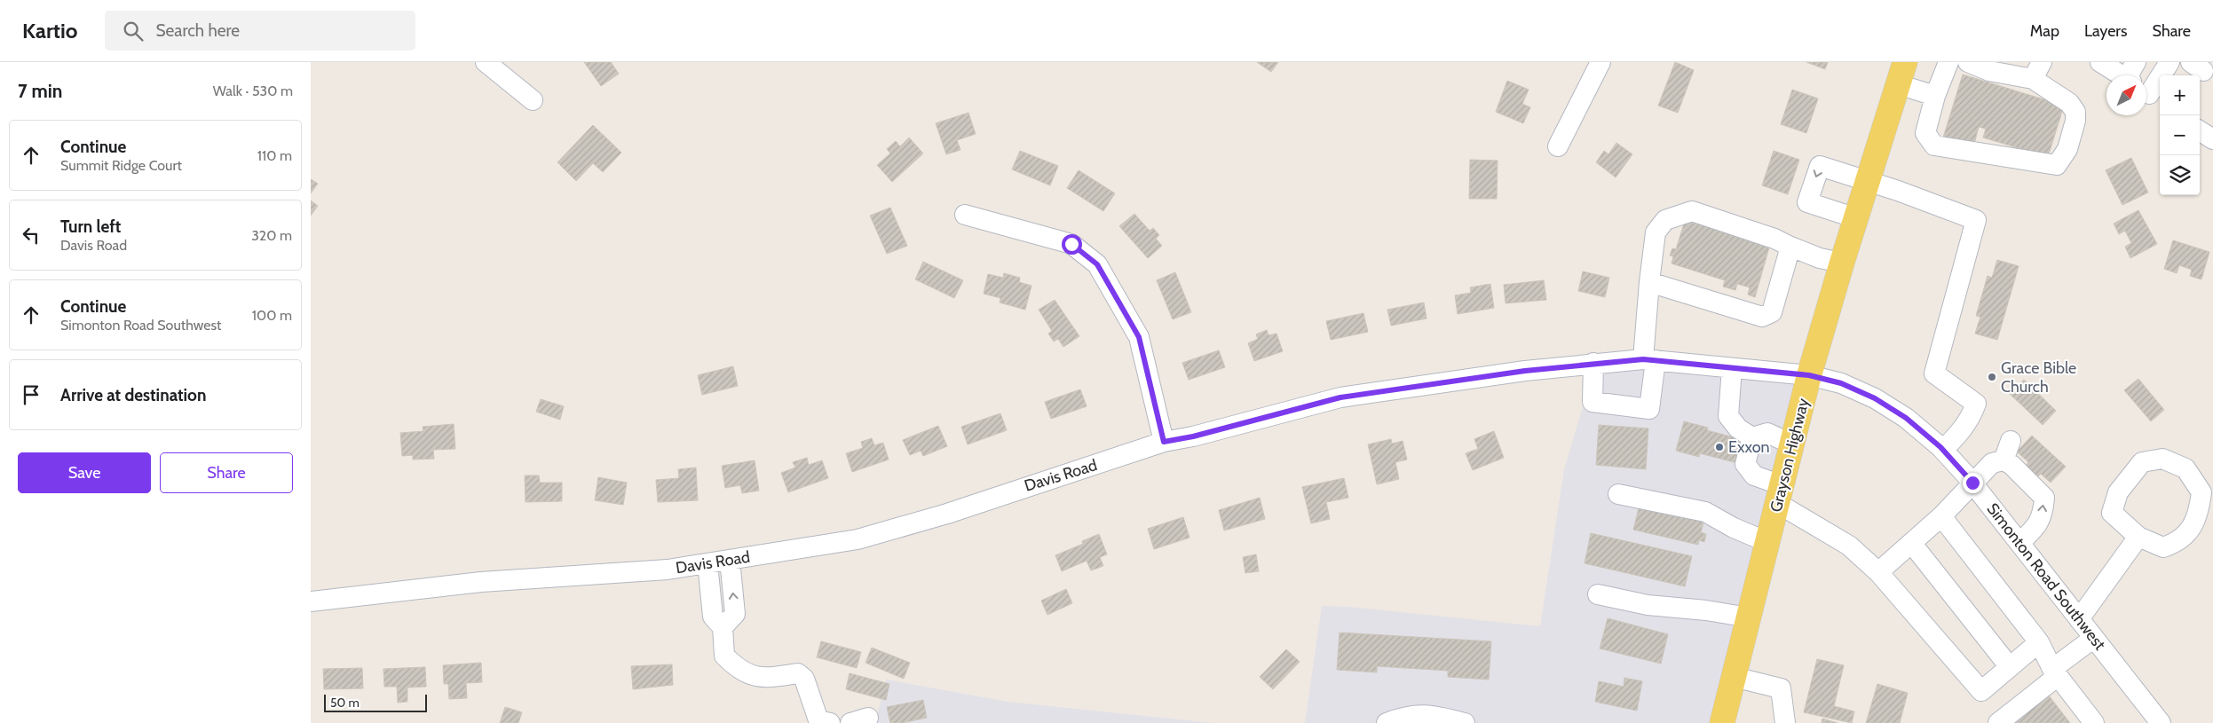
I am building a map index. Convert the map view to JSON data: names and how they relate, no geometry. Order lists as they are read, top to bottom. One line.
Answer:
{"streets":{"main road":["Grayson Highway"],"street":["Davis Road","Simonton Road Southwest"]},"crossings":[["Grayson Highway","Davis Road"],["Grayson Highway","Simonton Road Southwest"],["Davis Road","Simonton Road Southwest"]],"places":["Grace Bible Church","Exxon"],"scale_bar":"50 m","north":"top right","page":{"header":"Kartio","search":"Search here","nav":["Map","Layers","Share"],"heading":["7 min","Walk · 530 m"],"map_buttons":["+","−"],"list":[["Continue","Summit Ridge Court","110 m"],["Turn left","Davis Road","320 m"],["Continue","Simonton Road Southwest","100 m"],"Arrive at destination"],"buttons":["Save","Share"],"scale":"50 m"}}
